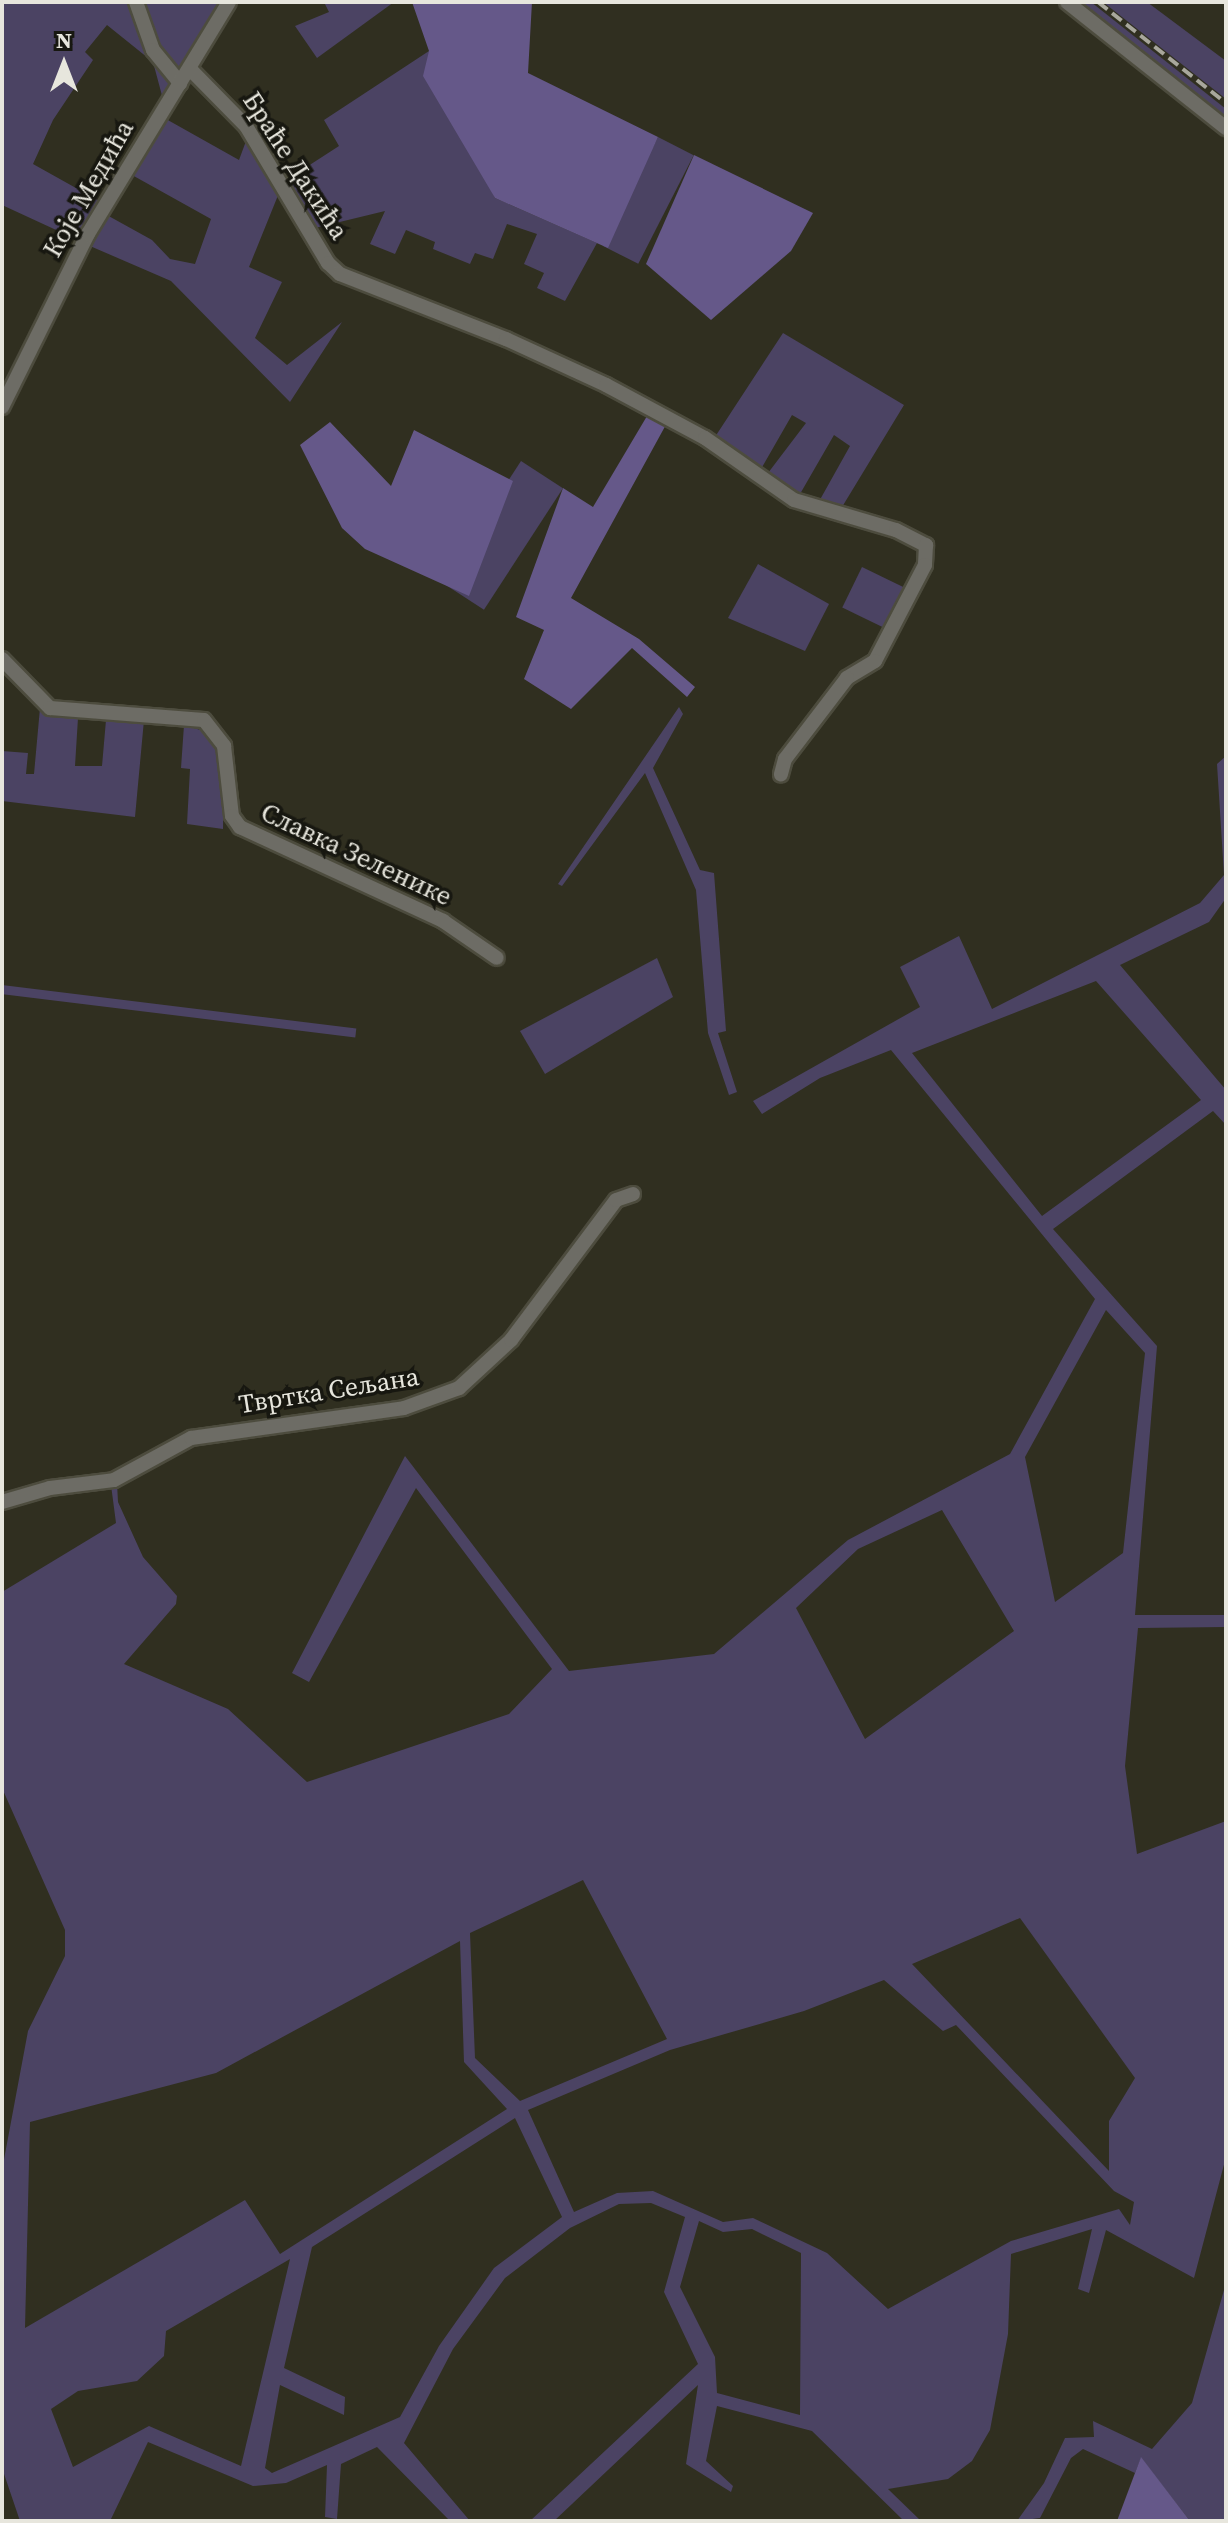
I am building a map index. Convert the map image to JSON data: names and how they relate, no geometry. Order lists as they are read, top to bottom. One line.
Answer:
{"streets":{"street":["Браће Дакића","Које Медића","Славка Зеленике","Твртка Сељана"]},"crossings":[["Браће Дакића","Које Медића"]],"north":"top"}
